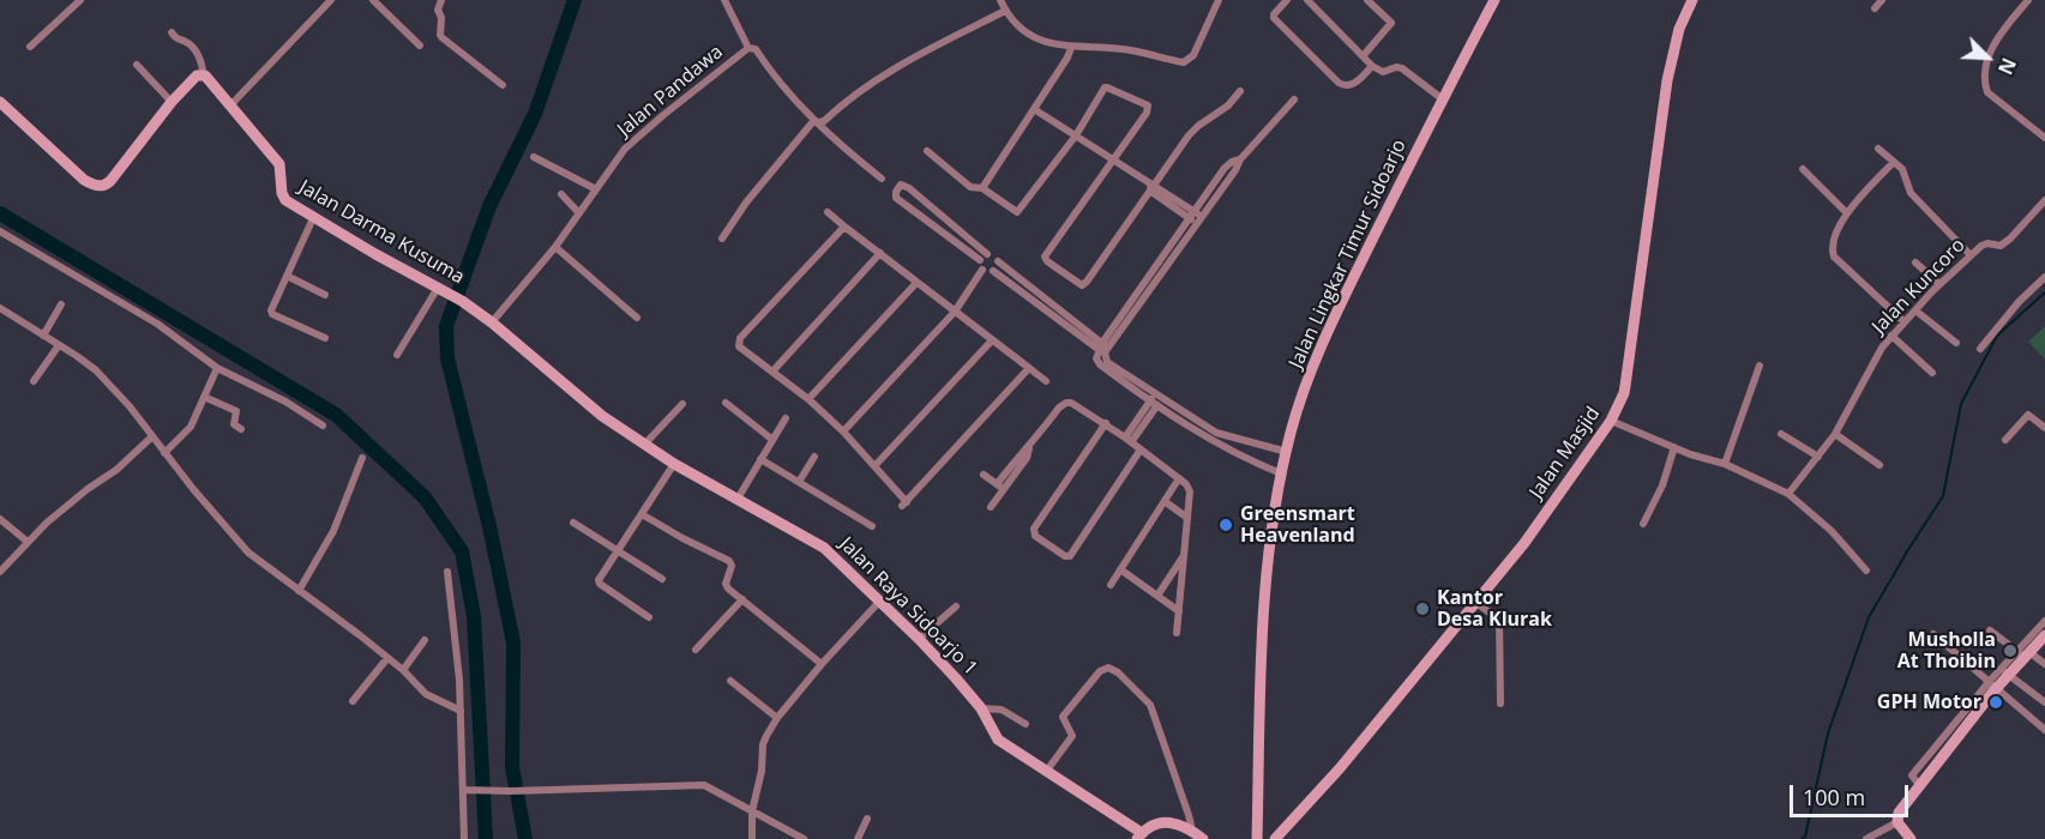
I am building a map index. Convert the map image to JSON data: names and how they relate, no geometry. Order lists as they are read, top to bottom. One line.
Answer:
{"streets":{"street":["Jalan Pandawa","Jalan Darma Kusuma","Jalan Lingkar Timur Sidoarjo","Jalan Kuncoro","Jalan Masjid","Jalan Raya Sidoarjo 1"]},"crossings":[["Jalan Pandawa","Jalan Darma Kusuma"],["Jalan Pandawa","Jalan Raya Sidoarjo 1"],["Jalan Darma Kusuma","Jalan Raya Sidoarjo 1"]],"places":["Greensmart Heavenland","Kantor Desa Klurak","Musholla At Thoibin","GPH Motor"],"scale_bar":"100 m","north":"bottom right"}
